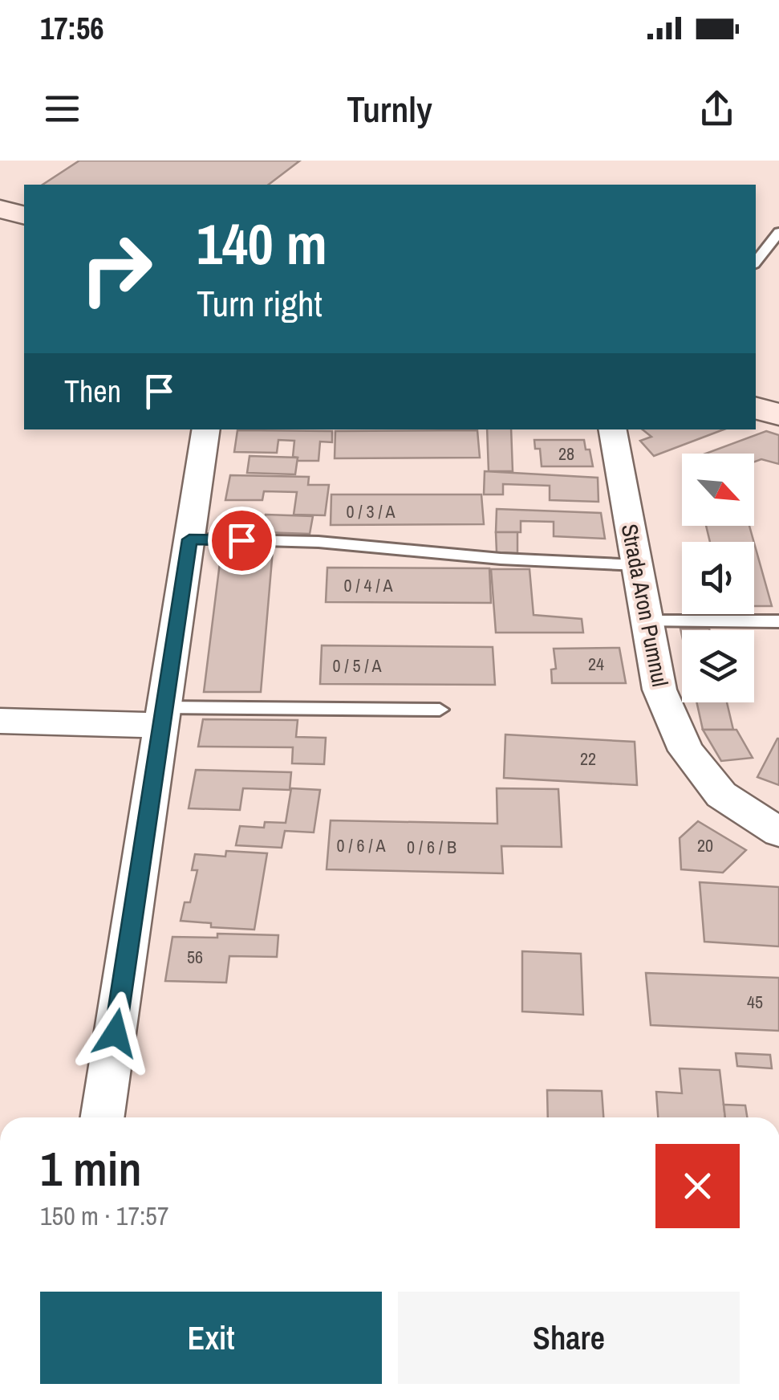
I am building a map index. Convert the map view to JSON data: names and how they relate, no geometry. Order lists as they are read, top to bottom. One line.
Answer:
{"streets":{"street":["Strada Aron Pumnul"]},"house_numbers":["28","0 / 3 / A","0 / 4 / A","24","0 / 5 / A","22","0 / 6 / A","20","0 / 6 / B","56","45"],"north":"bottom right","page":{"status":"17:56","header":"Turnly","turn":["140 m","Turn right"],"then":"Then","heading":["1 min","150 m · 17:57"],"buttons":["Exit","Share"]}}
